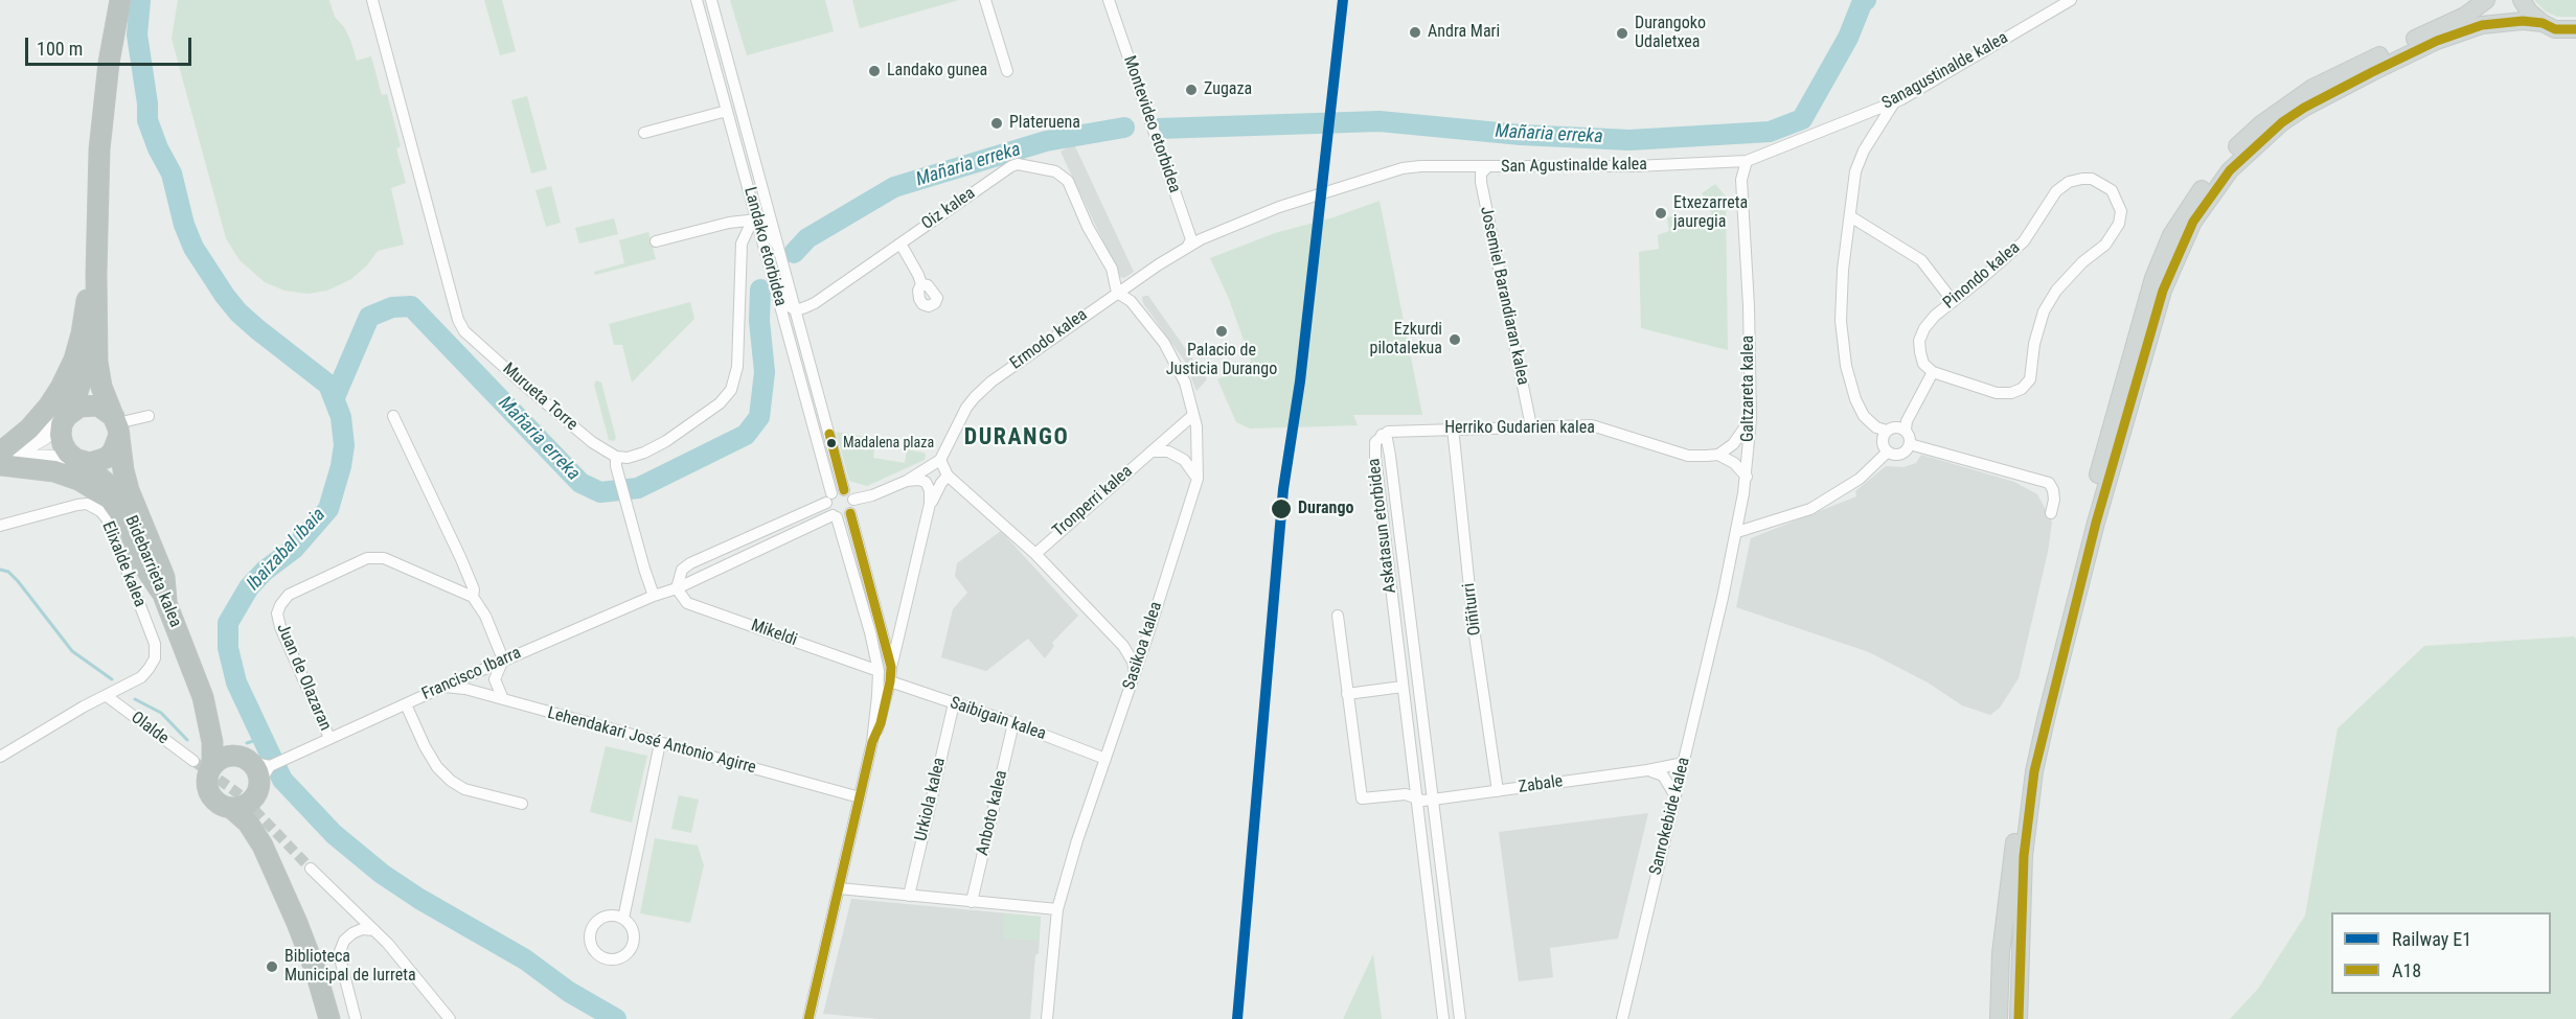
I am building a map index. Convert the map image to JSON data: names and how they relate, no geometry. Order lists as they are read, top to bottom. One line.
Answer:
{"streets":{"highway":["Bidebarrieta kalea"],"street":["Sanagustinalde kalea","Montevideo etorbidea","San Agustinalde kalea","Oiz kalea","Landako etorbidea","Pinondo kalea","Josemiel Barandiaran kalea","Ermodo kalea","Galtzareta kalea","Murueta Torre","Herriko Gudarien kalea","Tronperri kalea","Askatasun etorbidea","Elixalde kalea","Oiñiturri","Mikeldi","Sasikoa kalea","Francisco Ibarra","Juan de Olazaran","Saibigain kalea","Olalde","Lehendakari José Antonio Agirre","Zabale","Urkiola kalea","Anboto kalea","Sanrokebide kalea"]},"crossings":[["Sanagustinalde kalea","San Agustinalde kalea"],["Sanagustinalde kalea","Galtzareta kalea"],["Montevideo etorbidea","San Agustinalde kalea"],["Montevideo etorbidea","Ermodo kalea"],["San Agustinalde kalea","Josemiel Barandiaran kalea"],["San Agustinalde kalea","Ermodo kalea"],["San Agustinalde kalea","Galtzareta kalea"],["Oiz kalea","Landako etorbidea"],["Oiz kalea","Ermodo kalea"],["Oiz kalea","Sasikoa kalea"],["Landako etorbidea","Francisco Ibarra"],["Josemiel Barandiaran kalea","Herriko Gudarien kalea"],["Ermodo kalea","Sasikoa kalea"],["Galtzareta kalea","Sanrokebide kalea"],["Herriko Gudarien kalea","Askatasun etorbidea"],["Herriko Gudarien kalea","Oiñiturri"],["Tronperri kalea","Sasikoa kalea"],["Askatasun etorbidea","Zabale"],["Elixalde kalea","Olalde"],["Oiñiturri","Zabale"],["Mikeldi","Francisco Ibarra"],["Sasikoa kalea","Saibigain kalea"],["Francisco Ibarra","Juan de Olazaran"],["Francisco Ibarra","Lehendakari José Antonio Agirre"],["Saibigain kalea","Urkiola kalea"],["Saibigain kalea","Anboto kalea"],["Zabale","Sanrokebide kalea"]],"districts":["DURANGO"],"water":["Mañaria erreka","Ibaizabal ibaia"],"places":["Andra Mari","Durangoko Udaletxea","Landako gunea","Zugaza","Plateruena","Etxezarreta jauregia","Palacio de Justicia Durango","Ezkurdi pilotalekua","Madalena plaza","Durango","Biblioteca Municipal de Iurreta"],"lines":["rail line E1","transit line A18"],"legend":["Railway E1","A18"],"scale_bar":"100 m"}
